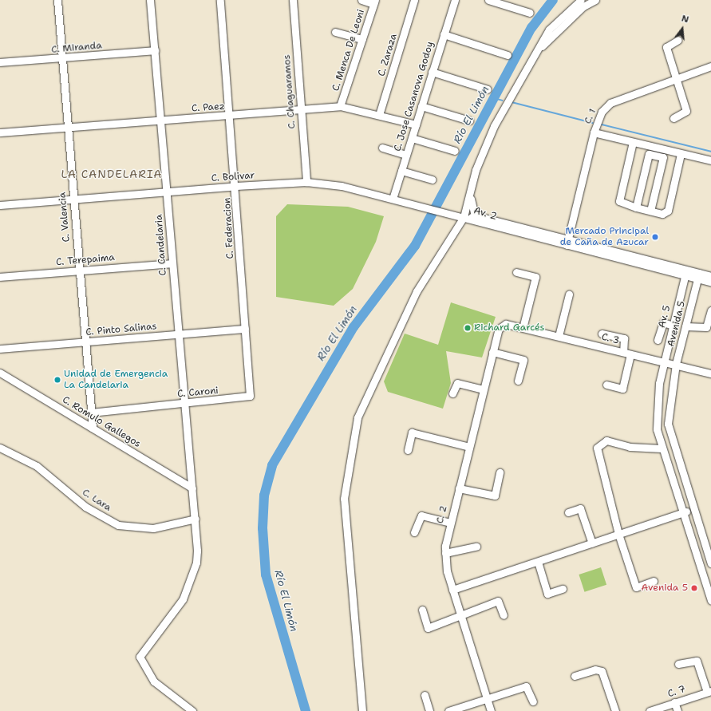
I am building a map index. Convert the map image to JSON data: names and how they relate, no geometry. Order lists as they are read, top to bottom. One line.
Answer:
{"streets":{"street":["C. Miranda","C. Menca De Leoni","C. Zaraza","C. Chaguaramos","C. Jose Casanova Godoy","C. Paez","C. 1","C. Bolivar","Av. 2","C. Valencia","C. Federacion","C. Candelaria","C. Terepaima","Av. 5","Avenida 5","C. Pinto Salinas","C. 3","C. Caroni","C. Romulo Gallegos","C. Lara","C. 2","C. 7"]},"crossings":[["C. Miranda","C. Valencia"],["C. Miranda","C. Candelaria"],["C. Menca De Leoni","C. Paez"],["C. Zaraza","C. Paez"],["C. Chaguaramos","C. Paez"],["C. Chaguaramos","C. Bolivar"],["C. Jose Casanova Godoy","C. Paez"],["C. Jose Casanova Godoy","C. Bolivar"],["C. Paez","C. Valencia"],["C. Paez","C. Federacion"],["C. Paez","C. Candelaria"],["C. 1","Av. 2"],["C. Bolivar","Av. 2"],["C. Bolivar","C. Valencia"],["C. Bolivar","C. Federacion"],["C. Bolivar","C. Candelaria"],["Av. 2","Av. 5"],["Av. 2","Avenida 5"],["C. Valencia","C. Terepaima"],["C. Valencia","C. Pinto Salinas"],["C. Valencia","C. Caroni"],["C. Valencia","C. Romulo Gallegos"],["C. Federacion","C. Pinto Salinas"],["C. Federacion","C. Caroni"],["C. Candelaria","C. Terepaima"],["C. Candelaria","C. Pinto Salinas"],["C. Candelaria","C. Caroni"],["C. Candelaria","C. Romulo Gallegos"],["Av. 5","C. 3"],["Avenida 5","C. 3"],["C. 3","C. 2"]],"districts":["LA CANDELARIA"],"water":["Río El Limón"],"places":["Mercado Principal de Caña de Azucar","Richard Garcés","Unidad de Emergencia La Candelaria","Avenida 5"],"north":"top"}
